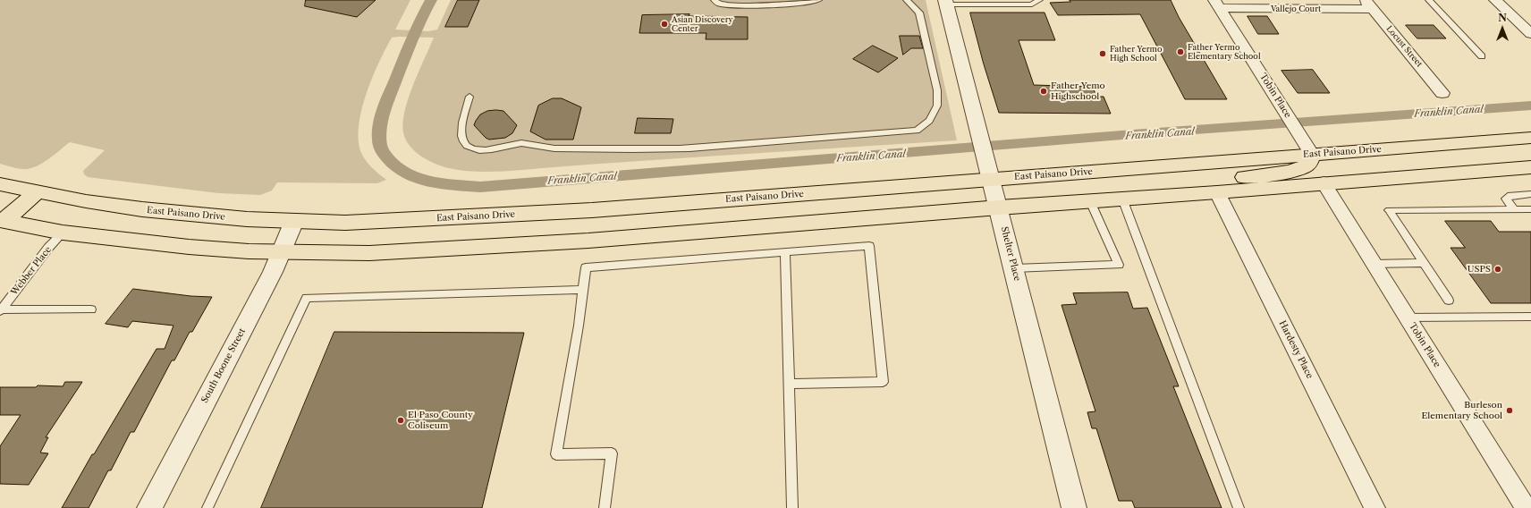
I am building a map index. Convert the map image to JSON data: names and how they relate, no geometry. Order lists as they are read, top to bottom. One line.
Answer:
{"streets":{"main road":["East Paisano Drive"],"street":["Vallejo Court","Locust Street","Tobin Place","Shelter Place","Hardesty Place","South Boone Street"],"lane":["Webber Place"]},"crossings":[["Vallejo Court","Locust Street"],["Vallejo Court","Tobin Place"],["Tobin Place","East Paisano Drive"],["East Paisano Drive","Shelter Place"],["East Paisano Drive","South Boone Street"]],"water":["Franklin Canal"],"places":["Asian Discovery Center","Father Yermo Elementary School","Father Yermo High School","Father Yemo Highschool","USPS","Burleson Elementary School","El Paso County Coliseum"],"north":"top"}
